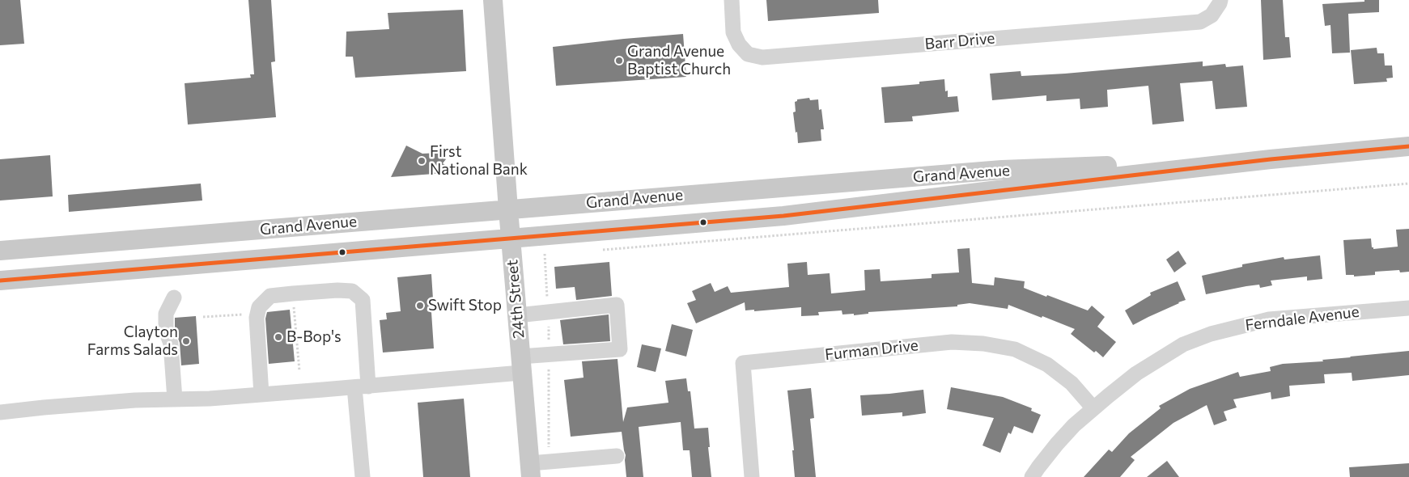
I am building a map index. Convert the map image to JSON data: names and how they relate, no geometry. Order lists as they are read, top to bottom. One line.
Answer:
{"streets":{"main road":["Grand Avenue","24th Street"],"street":["Barr Drive","Ferndale Avenue","Furman Drive"]},"crossings":[["Grand Avenue","24th Street"],["Ferndale Avenue","Furman Drive"]],"places":["Grand Avenue Baptist Church","First National Bank","Swift Stop","B-Bop's","Clayton Farms Salads"]}
